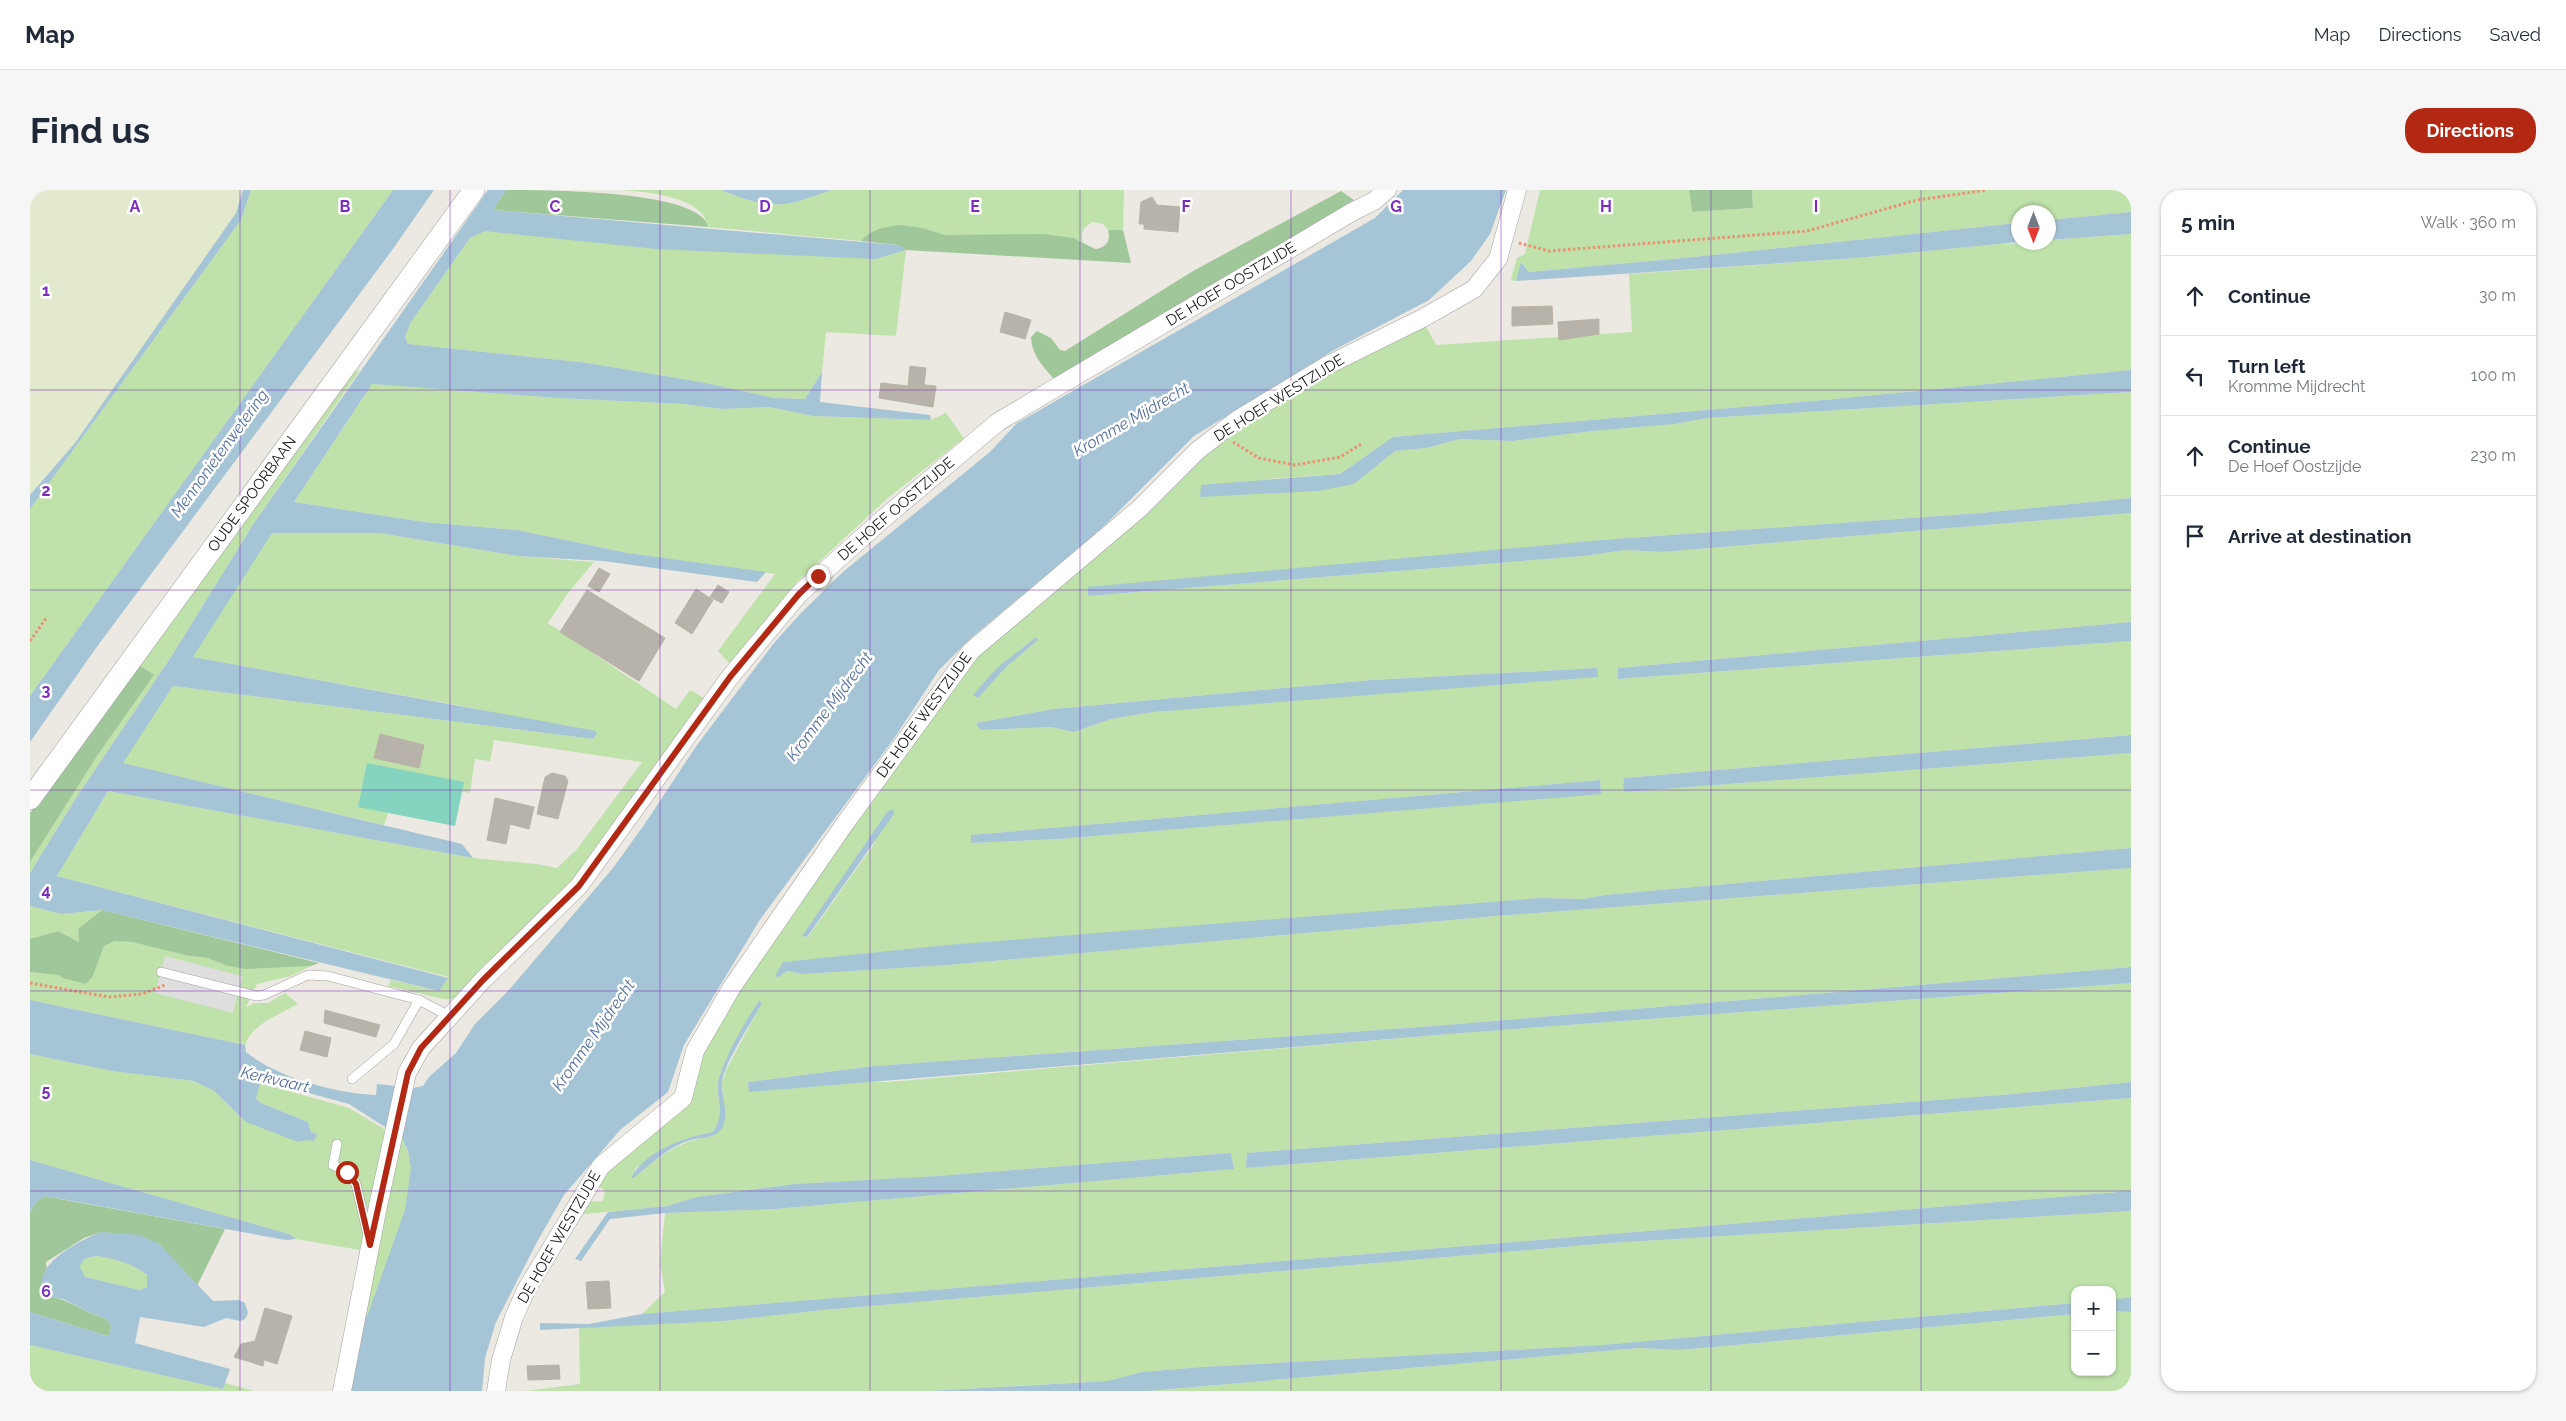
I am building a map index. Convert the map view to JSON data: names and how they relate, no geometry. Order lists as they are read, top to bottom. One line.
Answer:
{"streets":{"street":["DE HOEF OOSTZIJDE","DE HOEF WESTZIJDE","OUDE SPOORBAAN"]},"water":["Kromme Mijdrecht","Mennonietenwetering","Kerkvaart"],"north":"bottom","page":{"header":"Map","nav":["Map","Directions","Saved"],"buttons":"Directions","title":"Find us","heading":["5 min","Walk · 360 m"],"list":[["Continue","30 m"],["Turn left","Kromme Mijdrecht","100 m"],["Continue","De Hoef Oostzijde","230 m"],"Arrive at destination"],"map_buttons":["+","−"]},"grid":{"columns":["A","B","C","D","E","F","G","H","I"],"rows":["1","2","3","4","5","6"]}}
